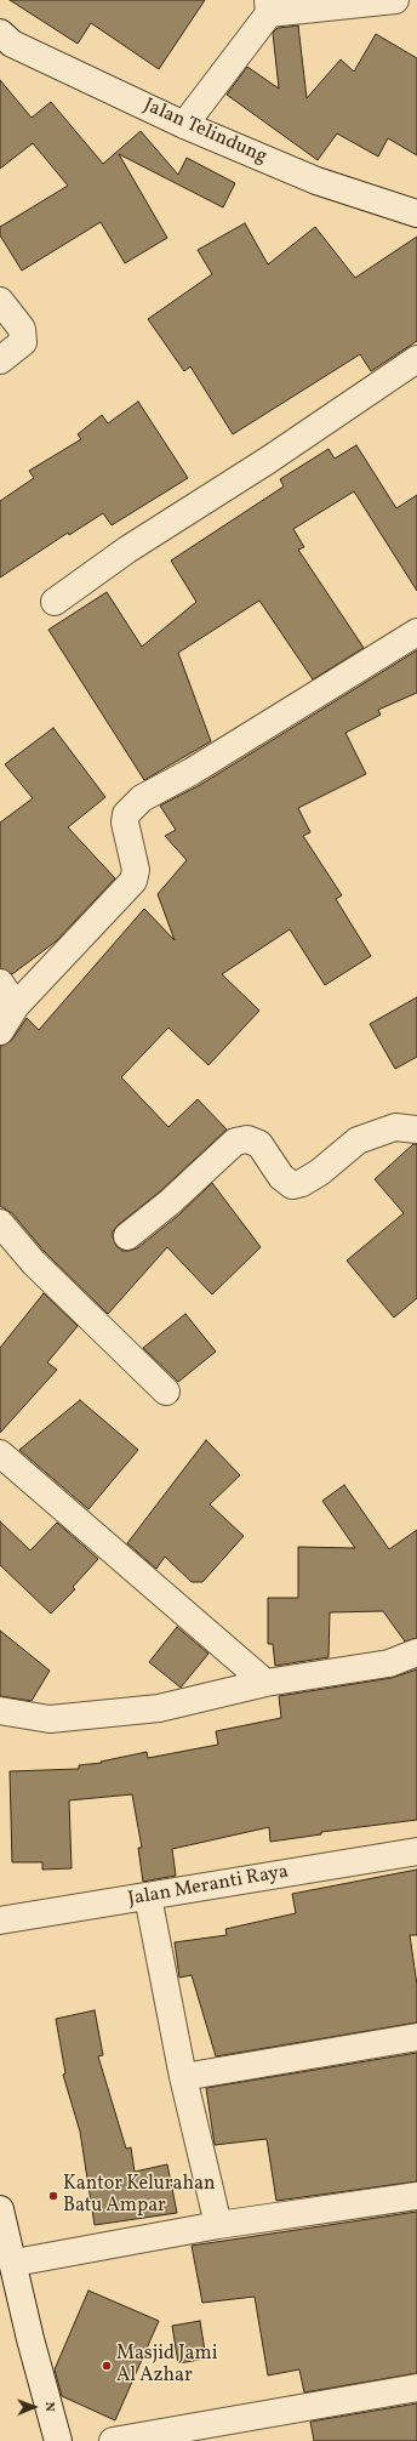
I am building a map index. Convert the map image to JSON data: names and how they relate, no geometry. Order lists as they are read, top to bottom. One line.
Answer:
{"streets":{"street":["Jalan Telindung","Jalan Meranti Raya"]},"places":["Kantor Kelurahan Batu Ampar","Masjid Jami Al Azhar"],"north":"right"}
